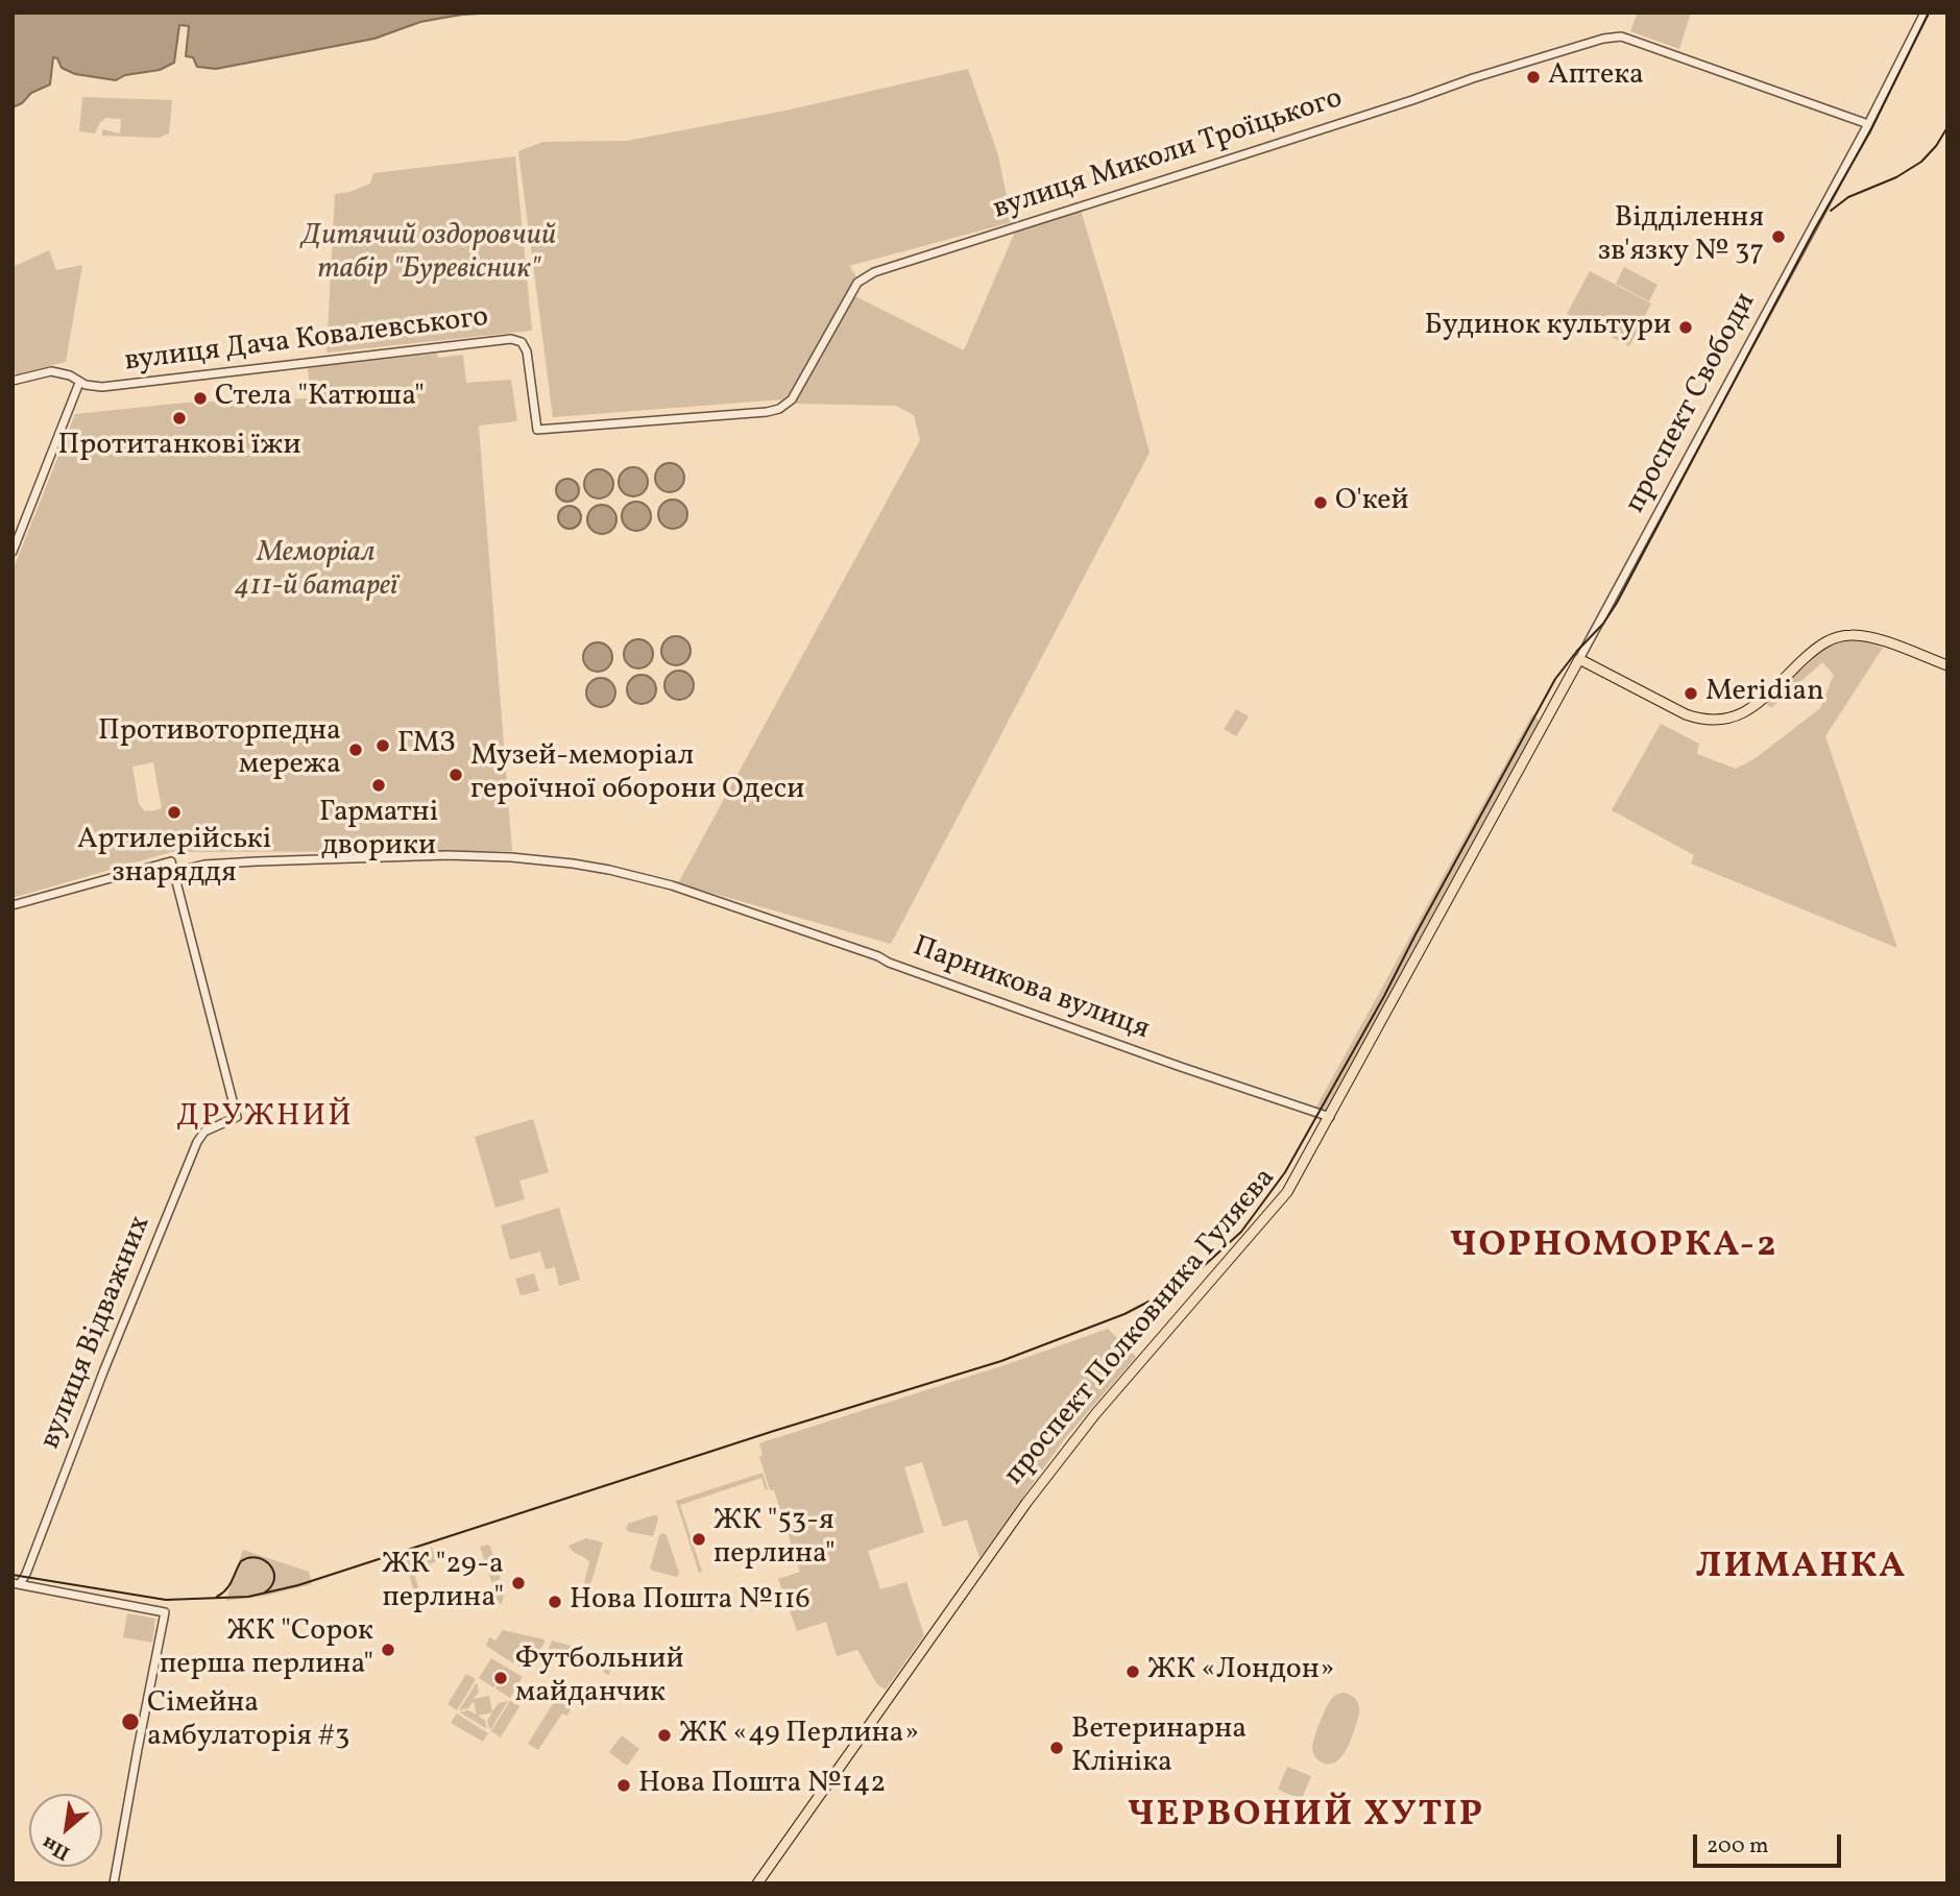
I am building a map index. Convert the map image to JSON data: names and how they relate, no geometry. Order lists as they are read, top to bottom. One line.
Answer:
{"streets":{"main road":["проспект Полковника Гуляєва"],"street":["вулиця Миколи Троїцького","вулиця Дача Ковалевського","проспект Свободи","Парникова вулиця","вулиця Відважних"]},"crossings":[["вулиця Миколи Троїцького","вулиця Дача Ковалевського"],["вулиця Миколи Троїцького","проспект Свободи"],["проспект Свободи","проспект Полковника Гуляєва"],["Парникова вулиця","проспект Полковника Гуляєва"],["Парникова вулиця","вулиця Відважних"]],"districts":["ДРУЖНИЙ","ЧОРНОМОРКА-2","ЛИМАНКА","ЧЕРВОНИЙ ХУТІР"],"parks":["Дитячий оздоровчий табір \"Буревісник\"","Меморіал 411-й батареї"],"places":["Аптека","Відділення зв'язку № 37","Будинок культури","Стела \"Катюша\"","Протитанкові їжи","О'кей","Meridian","ГМЗ","Противоторпедна мережа","Музей-меморіал героїчної оборони Одеси","Гарматні дворики","Артилерійські знаряддя","ЖК \"53-я перлина\"","ЖК \"29-а перлина\"","Нова Пошта №116","ЖК \"Сорок перша перлина\"","ЖК «Лондон»","Футбольний майданчик","Сімейна амбулаторія #3","ЖК «49 Перлина»","Ветеринарна Клініка","Нова Пошта №142"],"scale_bar":"200 m","north":"bottom left"}
